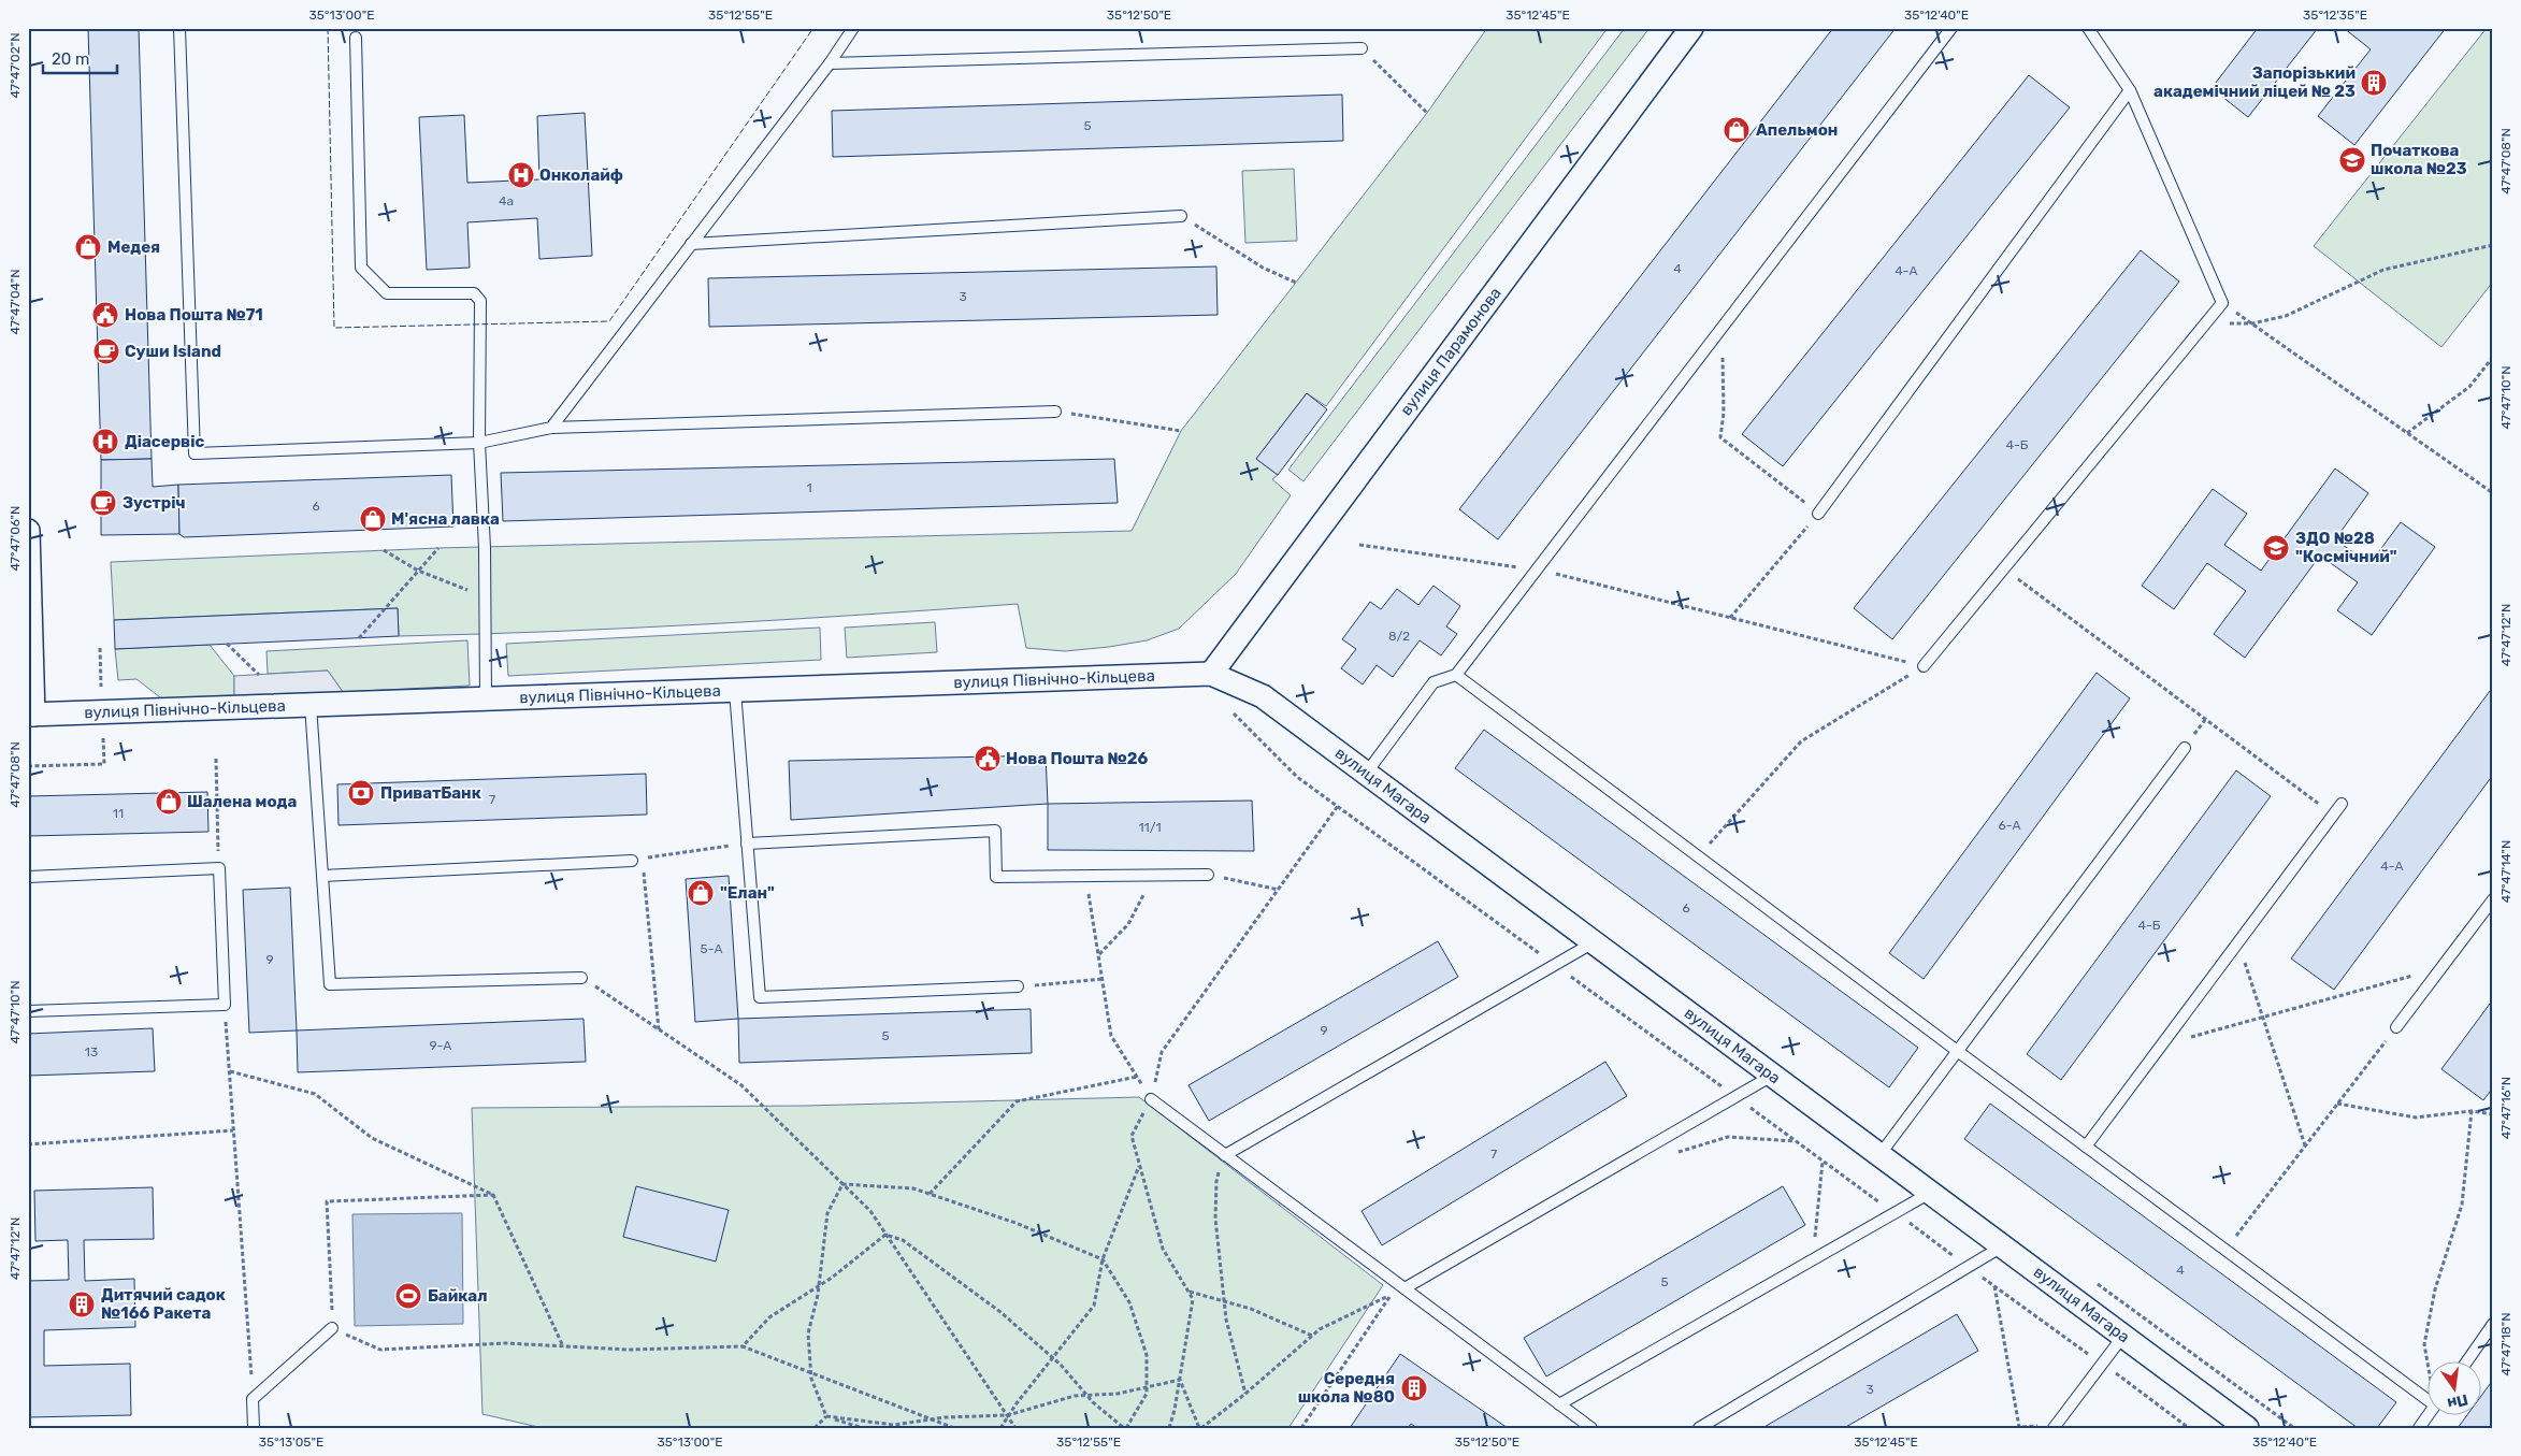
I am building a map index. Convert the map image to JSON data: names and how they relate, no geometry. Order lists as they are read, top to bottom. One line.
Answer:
{"streets":{"street":["вулиця Парамонова","вулиця Північно-Кільцева","вулиця Магара"]},"crossings":[["вулиця Парамонова","вулиця Північно-Кільцева"],["вулиця Парамонова","вулиця Магара"],["вулиця Північно-Кільцева","вулиця Магара"]],"places":{"building":["Запорізький академічний ліцей № 23","Дитячий садок №166 Ракета","Середня школа №80"],"shop":["Апельмон","Медея","М'ясна лавка","Шалена мода","\"Елан\""],"school or university":["Початкова школа №23","ЗДО №28 \"Космічний\""],"hospital":["Онколайф","Діасервіс"],"public building":["Нова Пошта №71","Нова Пошта №26"],"cafe":["Суши Island","Зустрiч"],"bank":["ПриватБанк"],"sports":["Байкал"]},"house_numbers":["5","4а","4","4-А","3","4-Б","1","6","8/2","7","11","6-А","11/1","4-А","6","4-Б","5-А","9","9","5","9-А","13","7","4","5","3"],"scale_bar":"20 m","north":"bottom","coordinates":["35°13'00\"E","35°12'55\"E","35°12'50\"E","35°12'45\"E","35°12'40\"E","35°12'35\"E","47°47'02\"N","47°47'08\"N","47°47'04\"N","47°47'10\"N","47°47'06\"N","47°47'12\"N","47°47'14\"N","47°47'16\"N","47°47'18\"N","35°13'05\"E"]}
